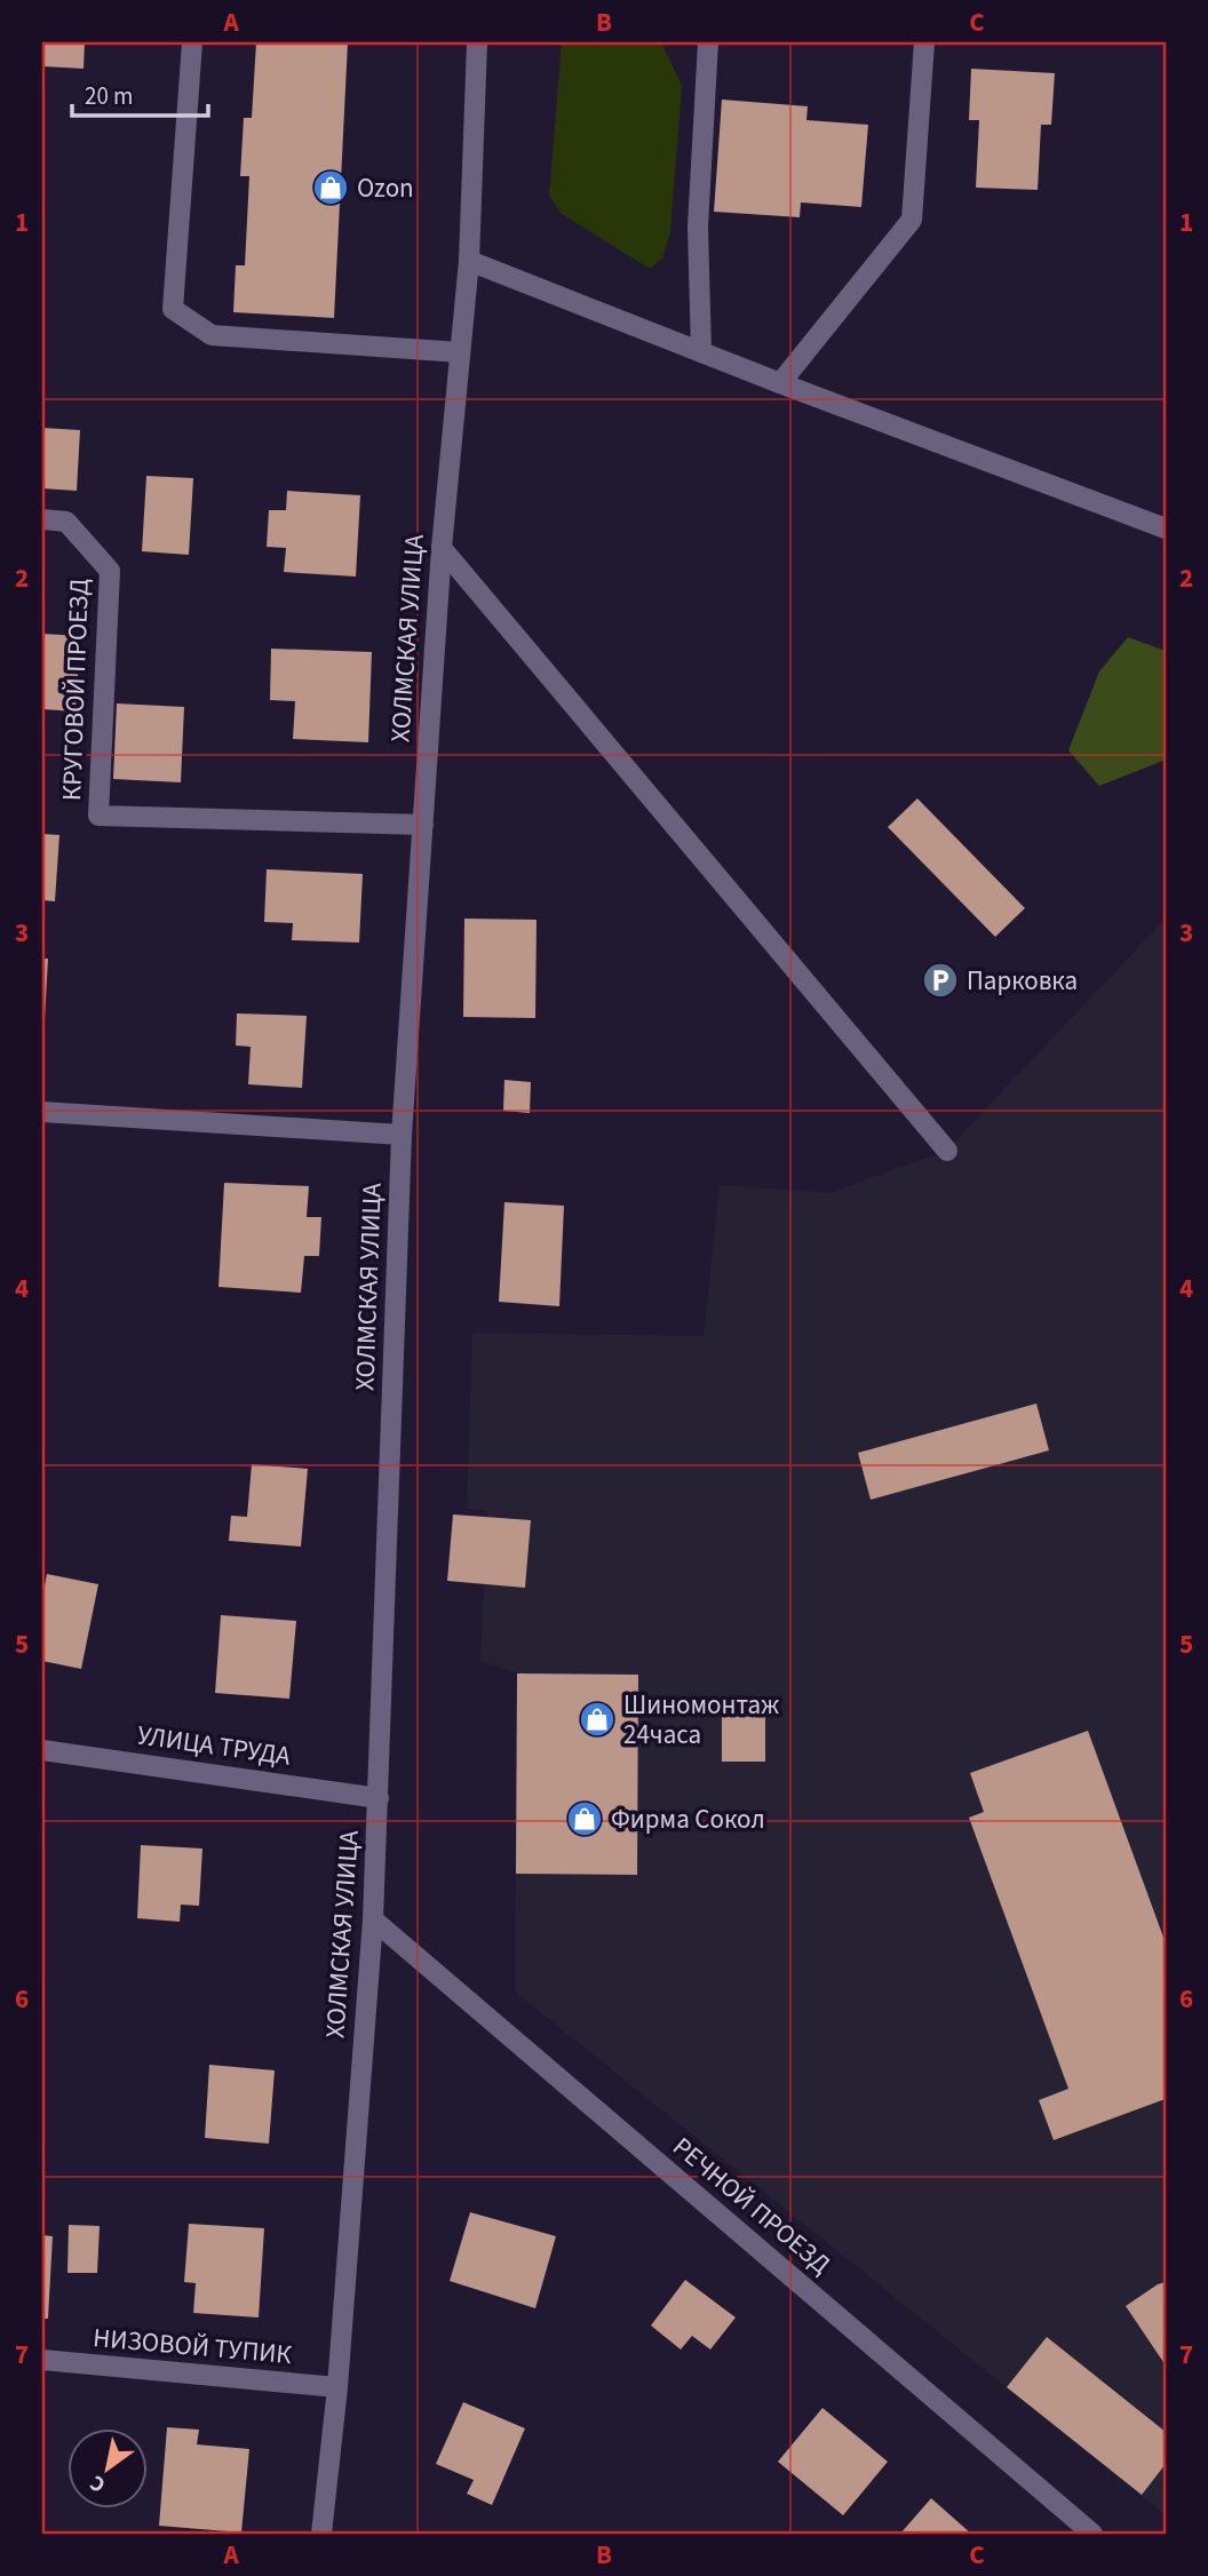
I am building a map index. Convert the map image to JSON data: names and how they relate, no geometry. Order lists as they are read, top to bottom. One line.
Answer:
{"streets":{"street":["ХОЛМСКАЯ УЛИЦА","КРУГОВОЙ ПРОЕЗД","УЛИЦА ТРУДА","РЕЧНОЙ ПРОЕЗД","НИЗОВОЙ ТУПИК"]},"crossings":[["ХОЛМСКАЯ УЛИЦА","КРУГОВОЙ ПРОЕЗД"],["ХОЛМСКАЯ УЛИЦА","УЛИЦА ТРУДА"],["ХОЛМСКАЯ УЛИЦА","РЕЧНОЙ ПРОЕЗД"],["ХОЛМСКАЯ УЛИЦА","НИЗОВОЙ ТУПИК"]],"places":{"shop":["Ozon","Шиномонтаж 24часа","Фирма Сокол"],"parking":["Парковка"]},"scale_bar":"20 m","north":"bottom left","grid":{"columns":["A","B","C"],"rows":["1","2","3","4","5","6","7"]}}
